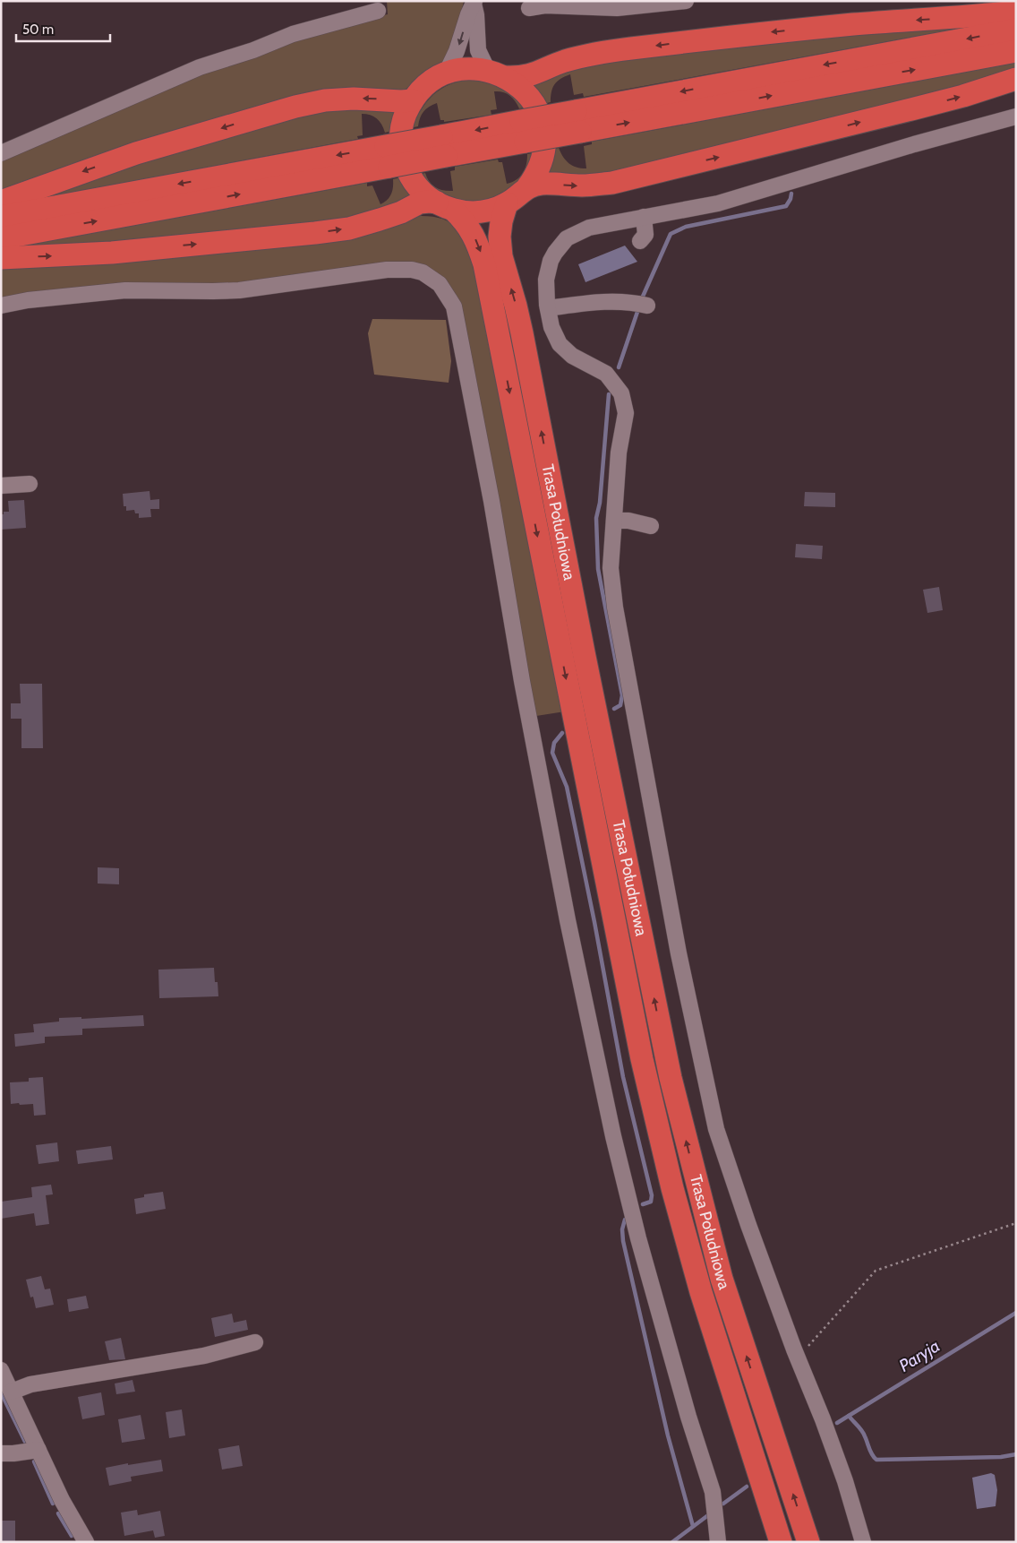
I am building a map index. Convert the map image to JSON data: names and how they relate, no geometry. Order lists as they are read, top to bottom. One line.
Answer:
{"streets":{"highway":["Trasa Południowa"]},"water":["Paryja"],"scale_bar":"50 m"}
